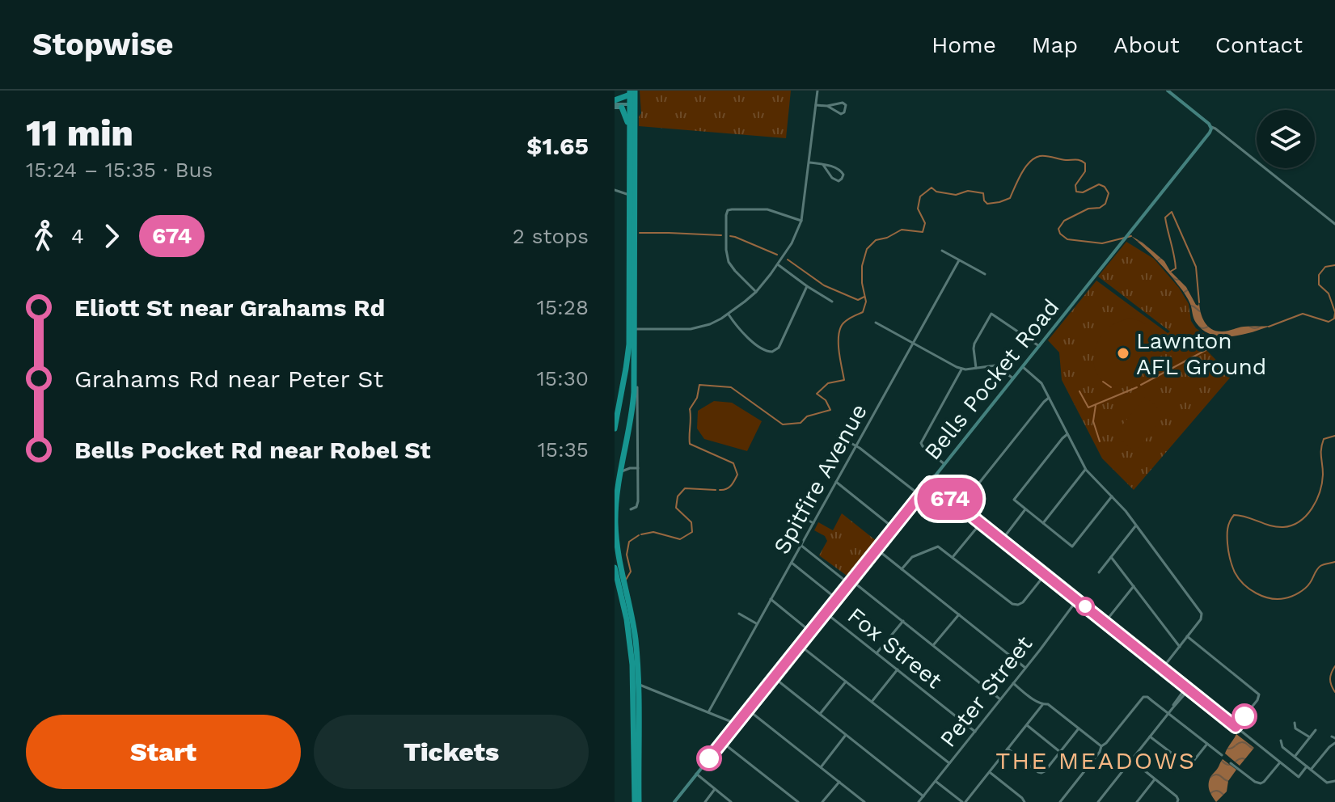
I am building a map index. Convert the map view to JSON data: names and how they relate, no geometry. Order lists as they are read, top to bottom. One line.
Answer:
{"streets":{"main road":["Bells Pocket Road"],"street":["Spitfire Avenue","Fox Street","Peter Street"]},"crossings":[["Bells Pocket Road","Fox Street"],["Fox Street","Peter Street"]],"districts":["THE MEADOWS"],"places":["Lawnton AFL Ground"],"lines":["bus line 674"],"page":{"header":"Stopwise","nav":["Home","Map","About","Contact"],"heading":["11 min","15:24 – 15:35 · Bus","$1.65"],"on_map":"674","legs":["4","674","2 stops"],"list":[{"name":"Eliott St near Grahams Rd","value":"15:28"},{"name":"Grahams Rd near Peter St","value":"15:30"},{"name":"Bells Pocket Rd near Robel St","value":"15:35"}],"buttons":["Start","Tickets"]}}
